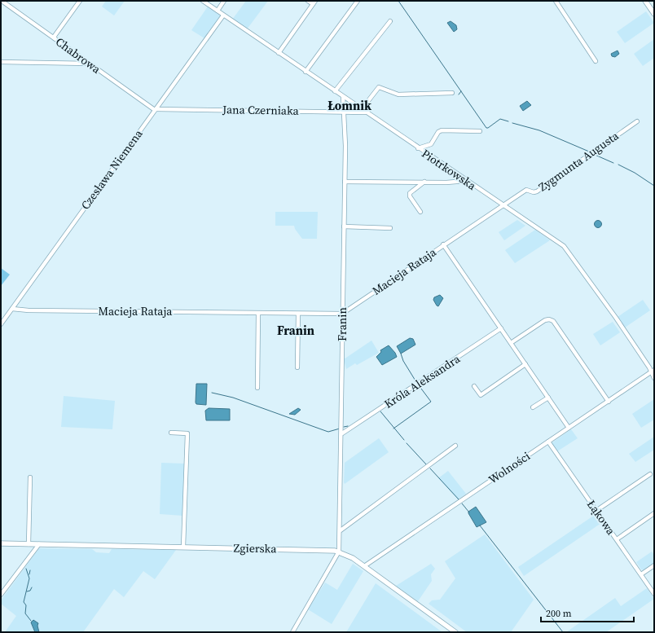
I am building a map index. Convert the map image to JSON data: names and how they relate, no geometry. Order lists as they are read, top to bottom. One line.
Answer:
{"streets":{"main road":["Zgierska"],"street":["Chabrowa","Jana Czerniaka","Zygmunta Augusta","Czesława Niemena","Piotrkowska","Macieja Rataja","Franin","Króla Aleksandra","Wolności","Łąkowa"]},"crossings":[["Chabrowa","Jana Czerniaka"],["Chabrowa","Czesława Niemena"],["Jana Czerniaka","Czesława Niemena"],["Jana Czerniaka","Piotrkowska"],["Jana Czerniaka","Franin"],["Zygmunta Augusta","Piotrkowska"],["Zygmunta Augusta","Macieja Rataja"],["Czesława Niemena","Piotrkowska"],["Czesława Niemena","Macieja Rataja"],["Piotrkowska","Macieja Rataja"],["Piotrkowska","Franin"],["Piotrkowska","Wolności"],["Macieja Rataja","Franin"],["Franin","Króla Aleksandra"],["Franin","Zgierska"],["Wolności","Łąkowa"],["Wolności","Zgierska"]],"districts":["Łomnik","Franin"],"scale_bar":"200 m"}
